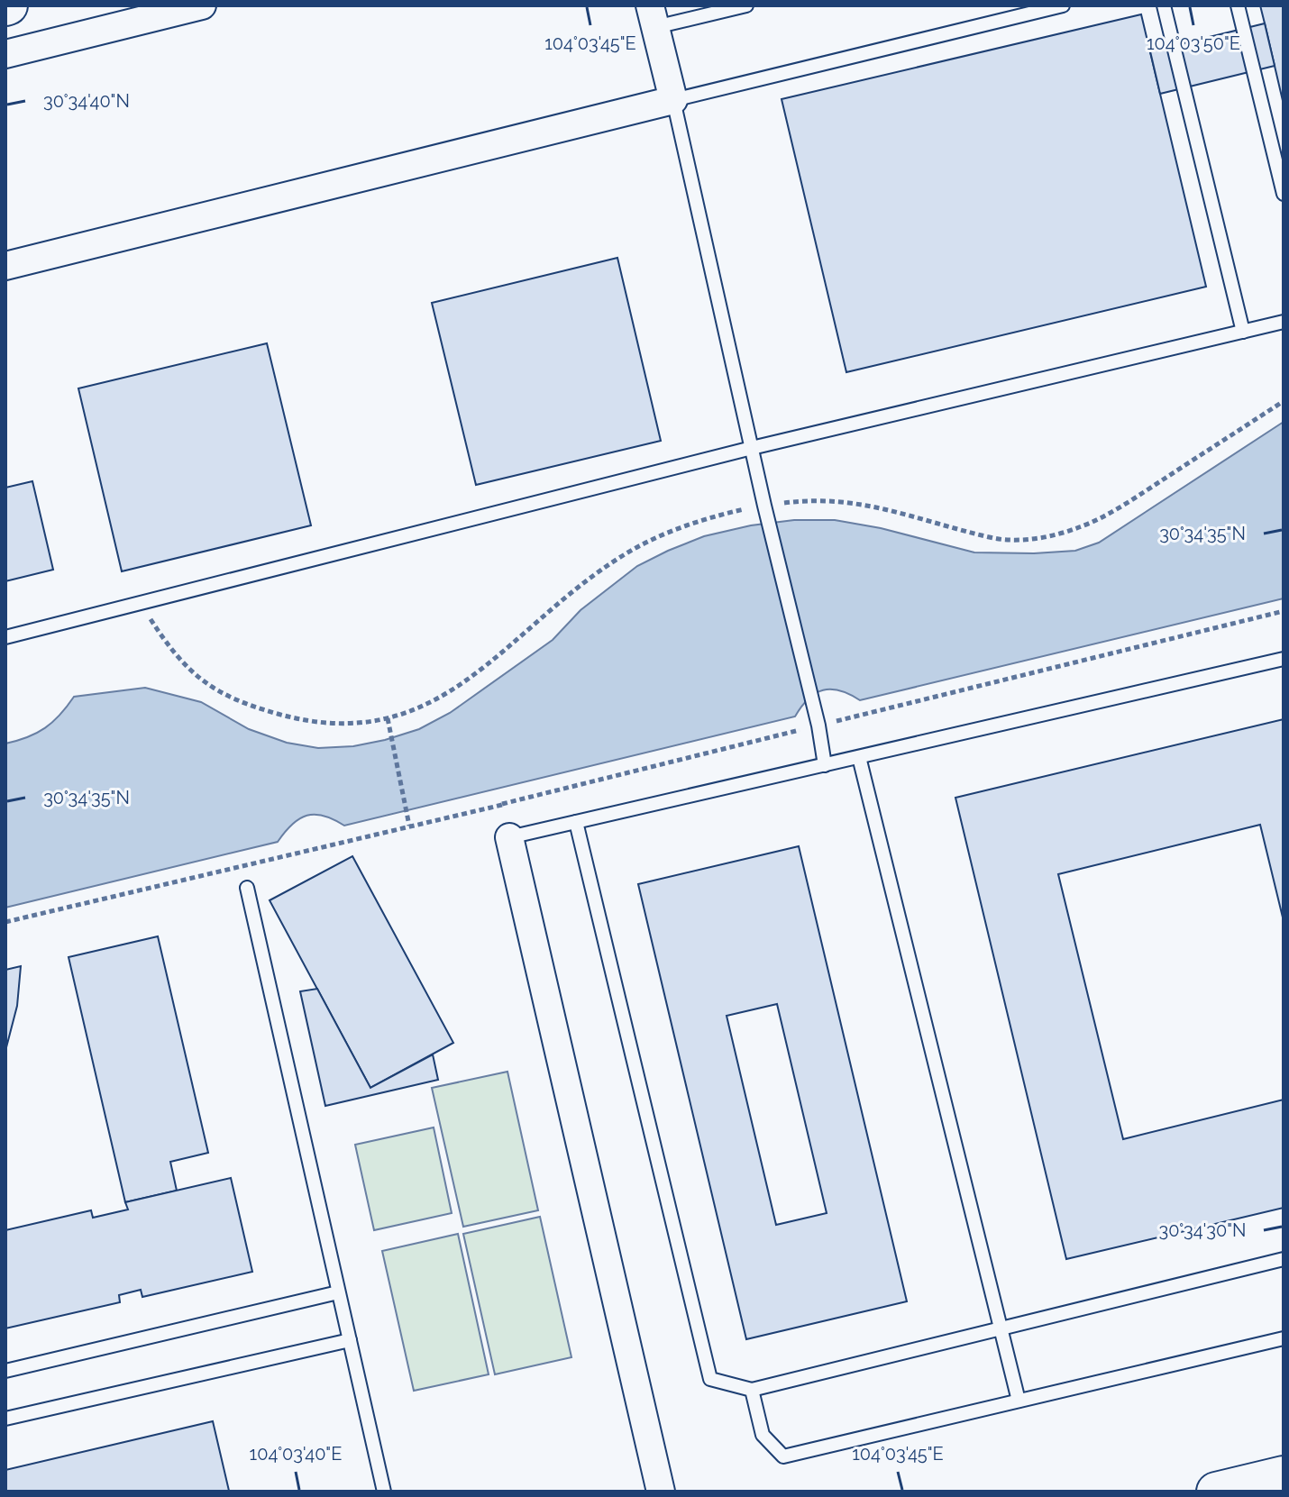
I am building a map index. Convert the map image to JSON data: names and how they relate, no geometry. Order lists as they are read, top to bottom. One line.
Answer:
{"coordinates":["104°03'45\"E","104°03'50\"E","30°34'40\"N","30°34'35\"N","30°34'30\"N","104°03'40\"E"]}
